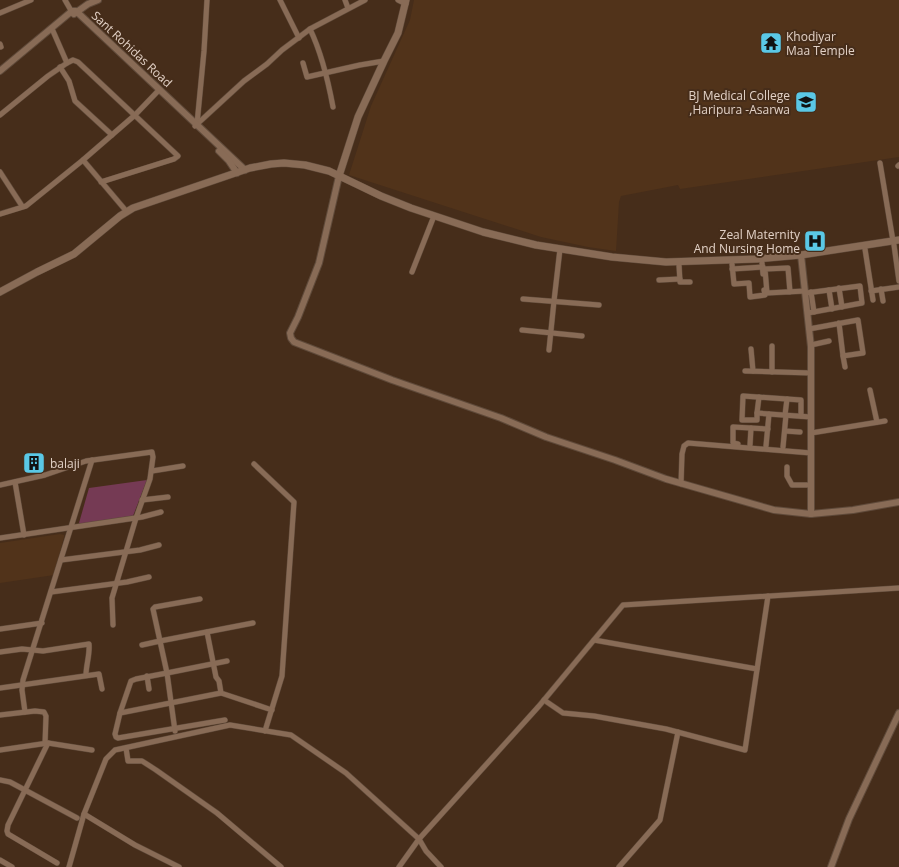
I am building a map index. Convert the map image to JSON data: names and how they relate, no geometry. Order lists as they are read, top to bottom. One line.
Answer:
{"streets":{"street":["Sant Rohidas Road"]},"places":{"temple":["Khodiyar Maa Temple"],"school or university":["BJ Medical College ,Haripura -Asarwa"],"hospital":["Zeal Maternity And Nursing Home"],"building":["balaji"]}}
